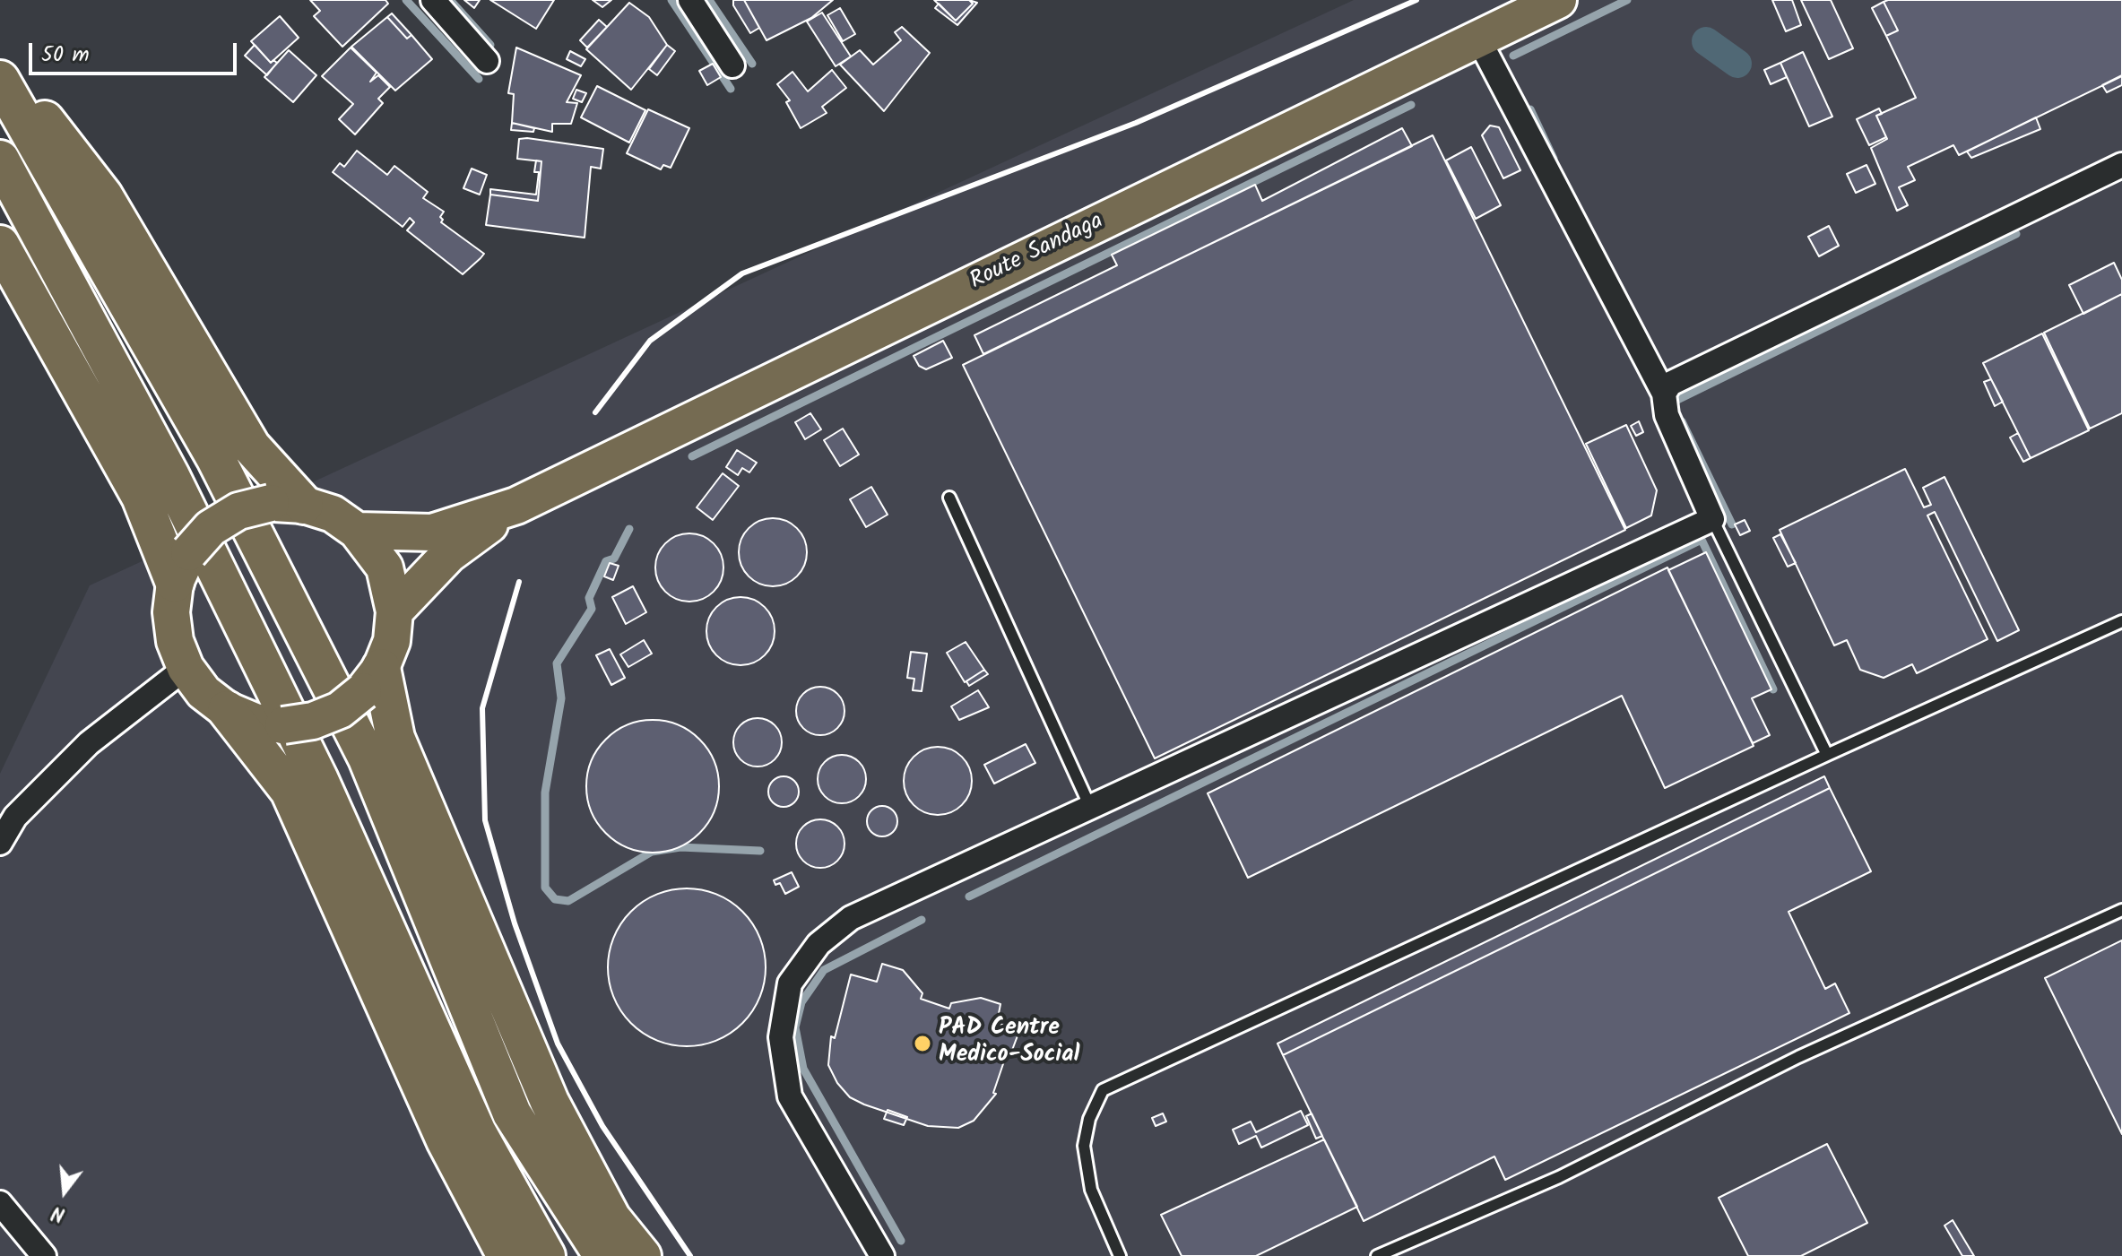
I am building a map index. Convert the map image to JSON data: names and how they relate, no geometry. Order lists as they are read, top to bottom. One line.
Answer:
{"streets":{"main road":["Route Sandaga"]},"places":["PAD Centre Medico-Social"],"scale_bar":"50 m","north":"bottom"}
